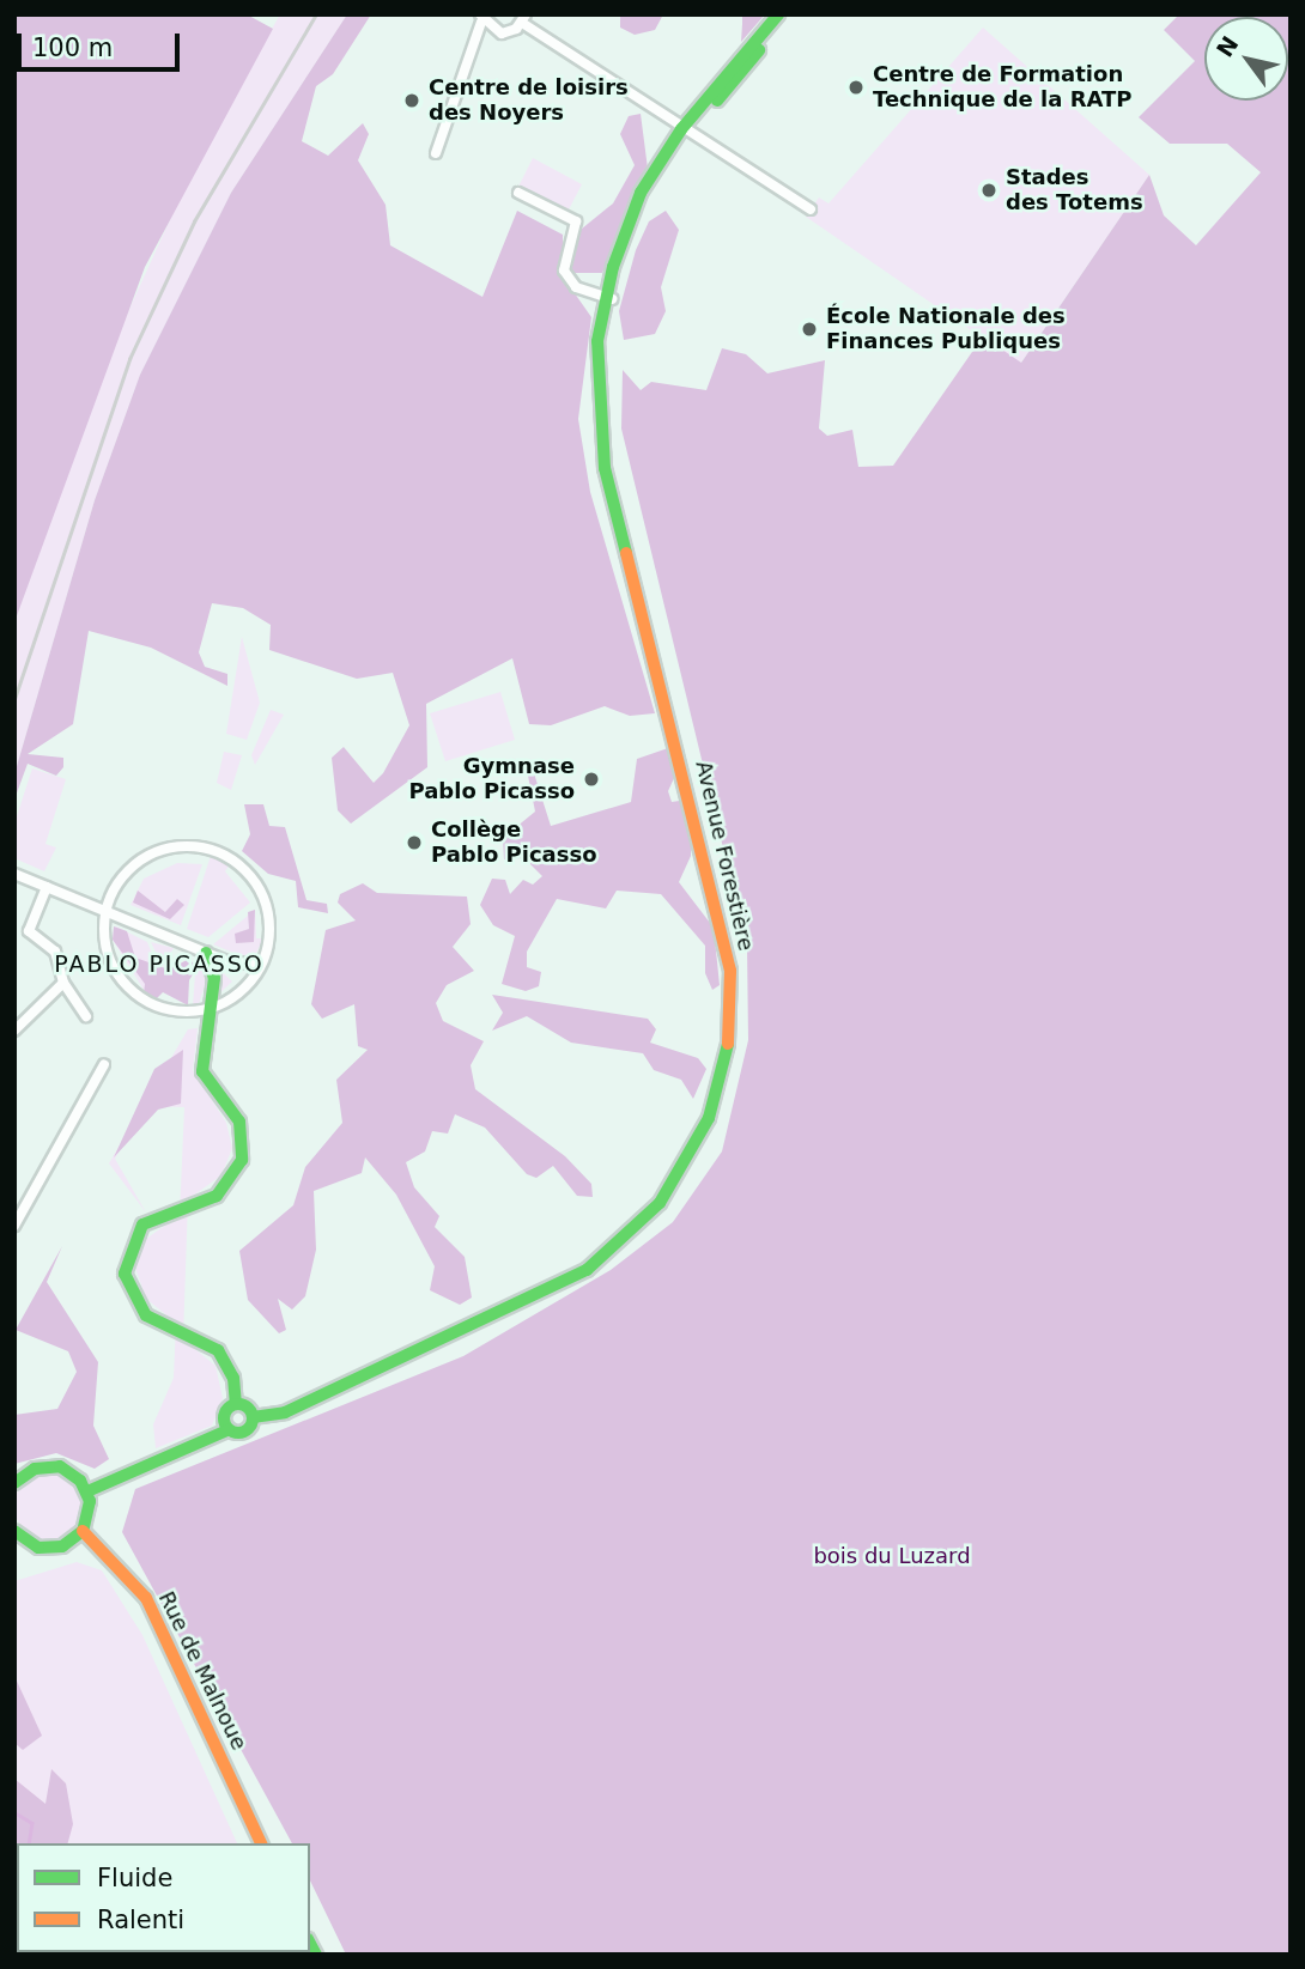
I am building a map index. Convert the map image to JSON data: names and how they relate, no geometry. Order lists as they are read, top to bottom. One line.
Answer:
{"streets":{"street":["Avenue Forestière","Rue de Malnoue"]},"districts":["PABLO PICASSO"],"parks":["bois du Luzard"],"places":["Centre de Formation Technique de la RATP","Centre de loisirs des Noyers","Stades des Totems","École Nationale des Finances Publiques","Gymnase Pablo Picasso","Collège Pablo Picasso"],"legend":["Fluide","Ralenti"],"scale_bar":"100 m","north":"top left"}
